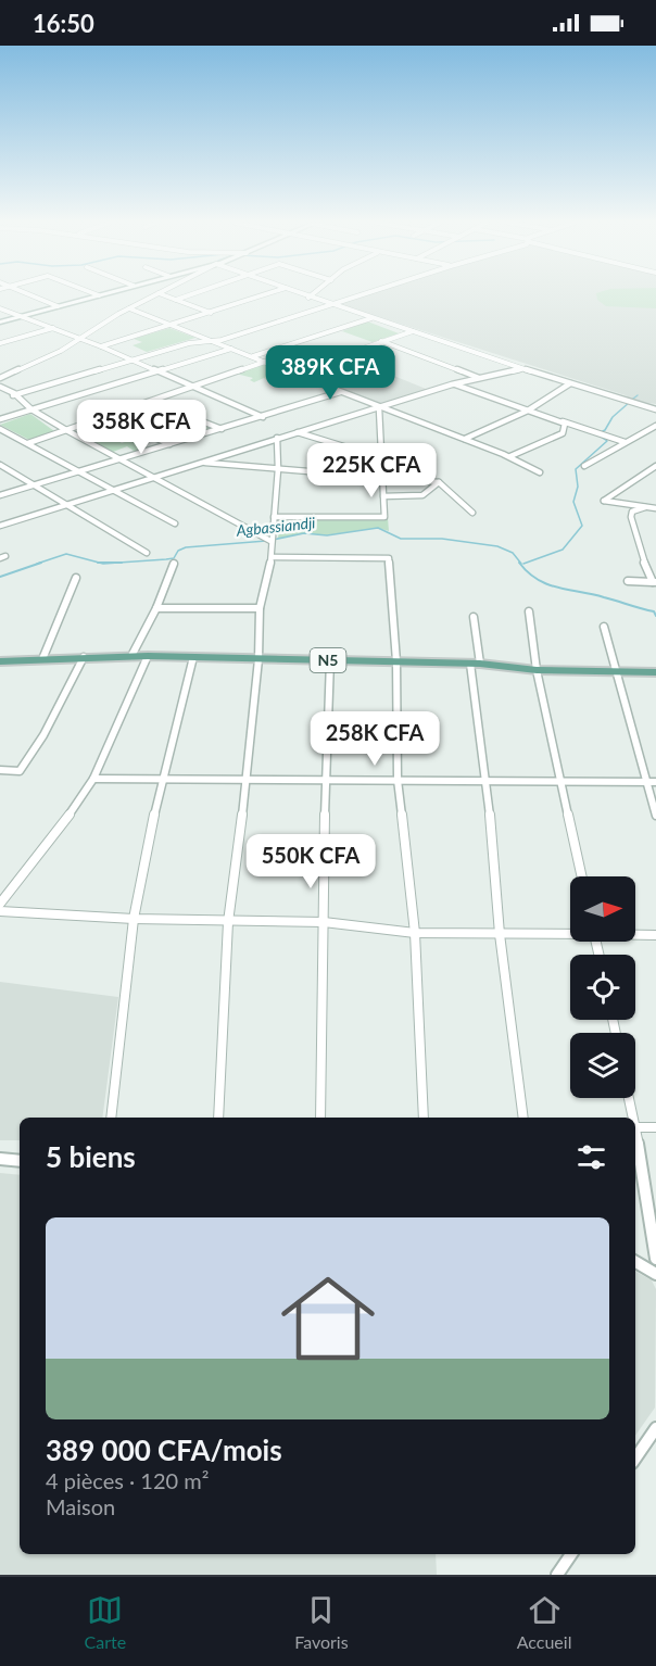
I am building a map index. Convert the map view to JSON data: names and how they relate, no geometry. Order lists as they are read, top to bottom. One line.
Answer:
{"streets":{"main road":["N5"]},"water":["Agbassiandji"],"north":"right","page":{"status":"16:50","price":["389K CFA","358K CFA","225K CFA","258K CFA","550K CFA"],"heading":"5 biens","list":[{"name":"389 000 CFA/mois","note":"4 pièces · 120 m² · Maison"}],"tabs":["Carte","Favoris","Accueil"]}}
